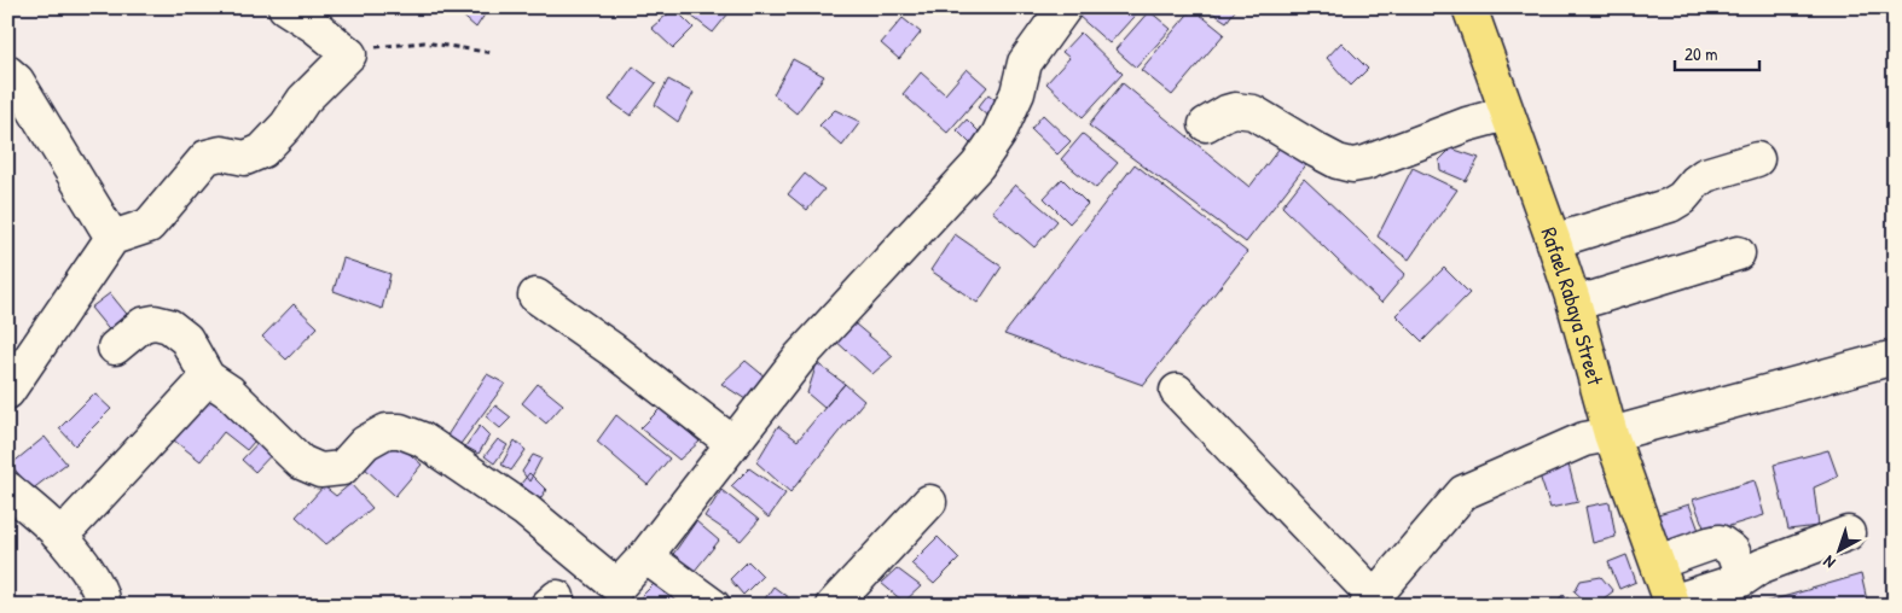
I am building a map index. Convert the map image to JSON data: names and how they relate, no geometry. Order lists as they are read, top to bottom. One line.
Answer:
{"streets":{"main road":["Rafael Rabaya Street"]},"scale_bar":"20 m","north":"bottom left"}
